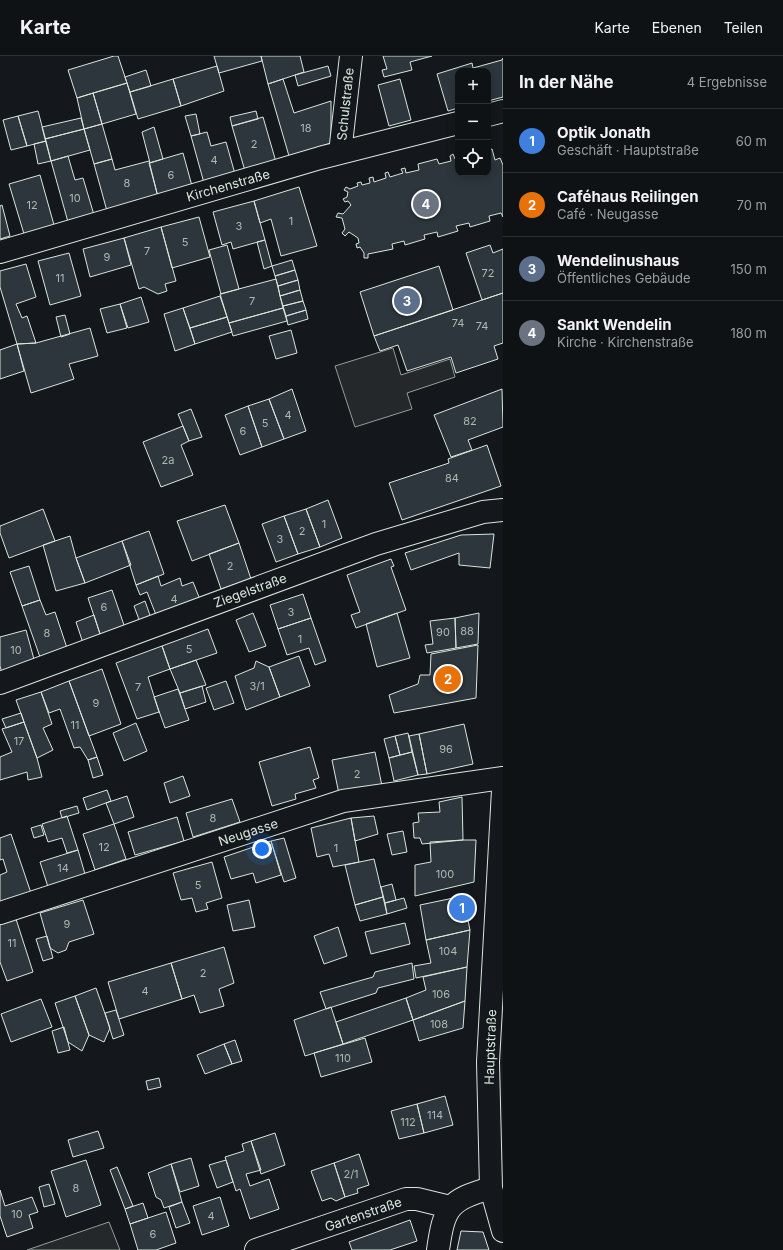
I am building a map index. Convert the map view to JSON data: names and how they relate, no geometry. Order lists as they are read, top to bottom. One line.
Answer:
{"streets":{"street":["Schulstraße","Kirchenstraße","Ziegelstraße","Neugasse","Hauptstraße","Gartenstraße"]},"crossings":[["Schulstraße","Kirchenstraße"]],"house_numbers":["18","2","4","6","8","10","12","1","3","5","7","9","72","11","7","74","74","4","82","5","6","2a","84","1","2","3","2","4","6","3","88","90","8","1","5","10","3/1","7","9","11","17","96","2","8","12","1","14","100","5","9","11","104","2","4","106","108","110","114","112","2/1","8","10","4","6"],"page":{"header":"Karte","nav":["Karte","Ebenen","Teilen"],"heading":["In der Nähe","4 Ergebnisse"],"map_buttons":["+","−"],"list":[{"mark":"1","name":"Optik Jonath","note":"Geschäft · Hauptstraße","value":"60 m"},{"mark":"2","name":"Caféhaus Reilingen","note":"Café · Neugasse","value":"70 m"},{"mark":"3","name":"Wendelinushaus","note":"Öffentliches Gebäude","value":"150 m"},{"mark":"4","name":"Sankt Wendelin","note":"Kirche · Kirchenstraße","value":"180 m"}],"pins":["4","3","2","1"]}}
